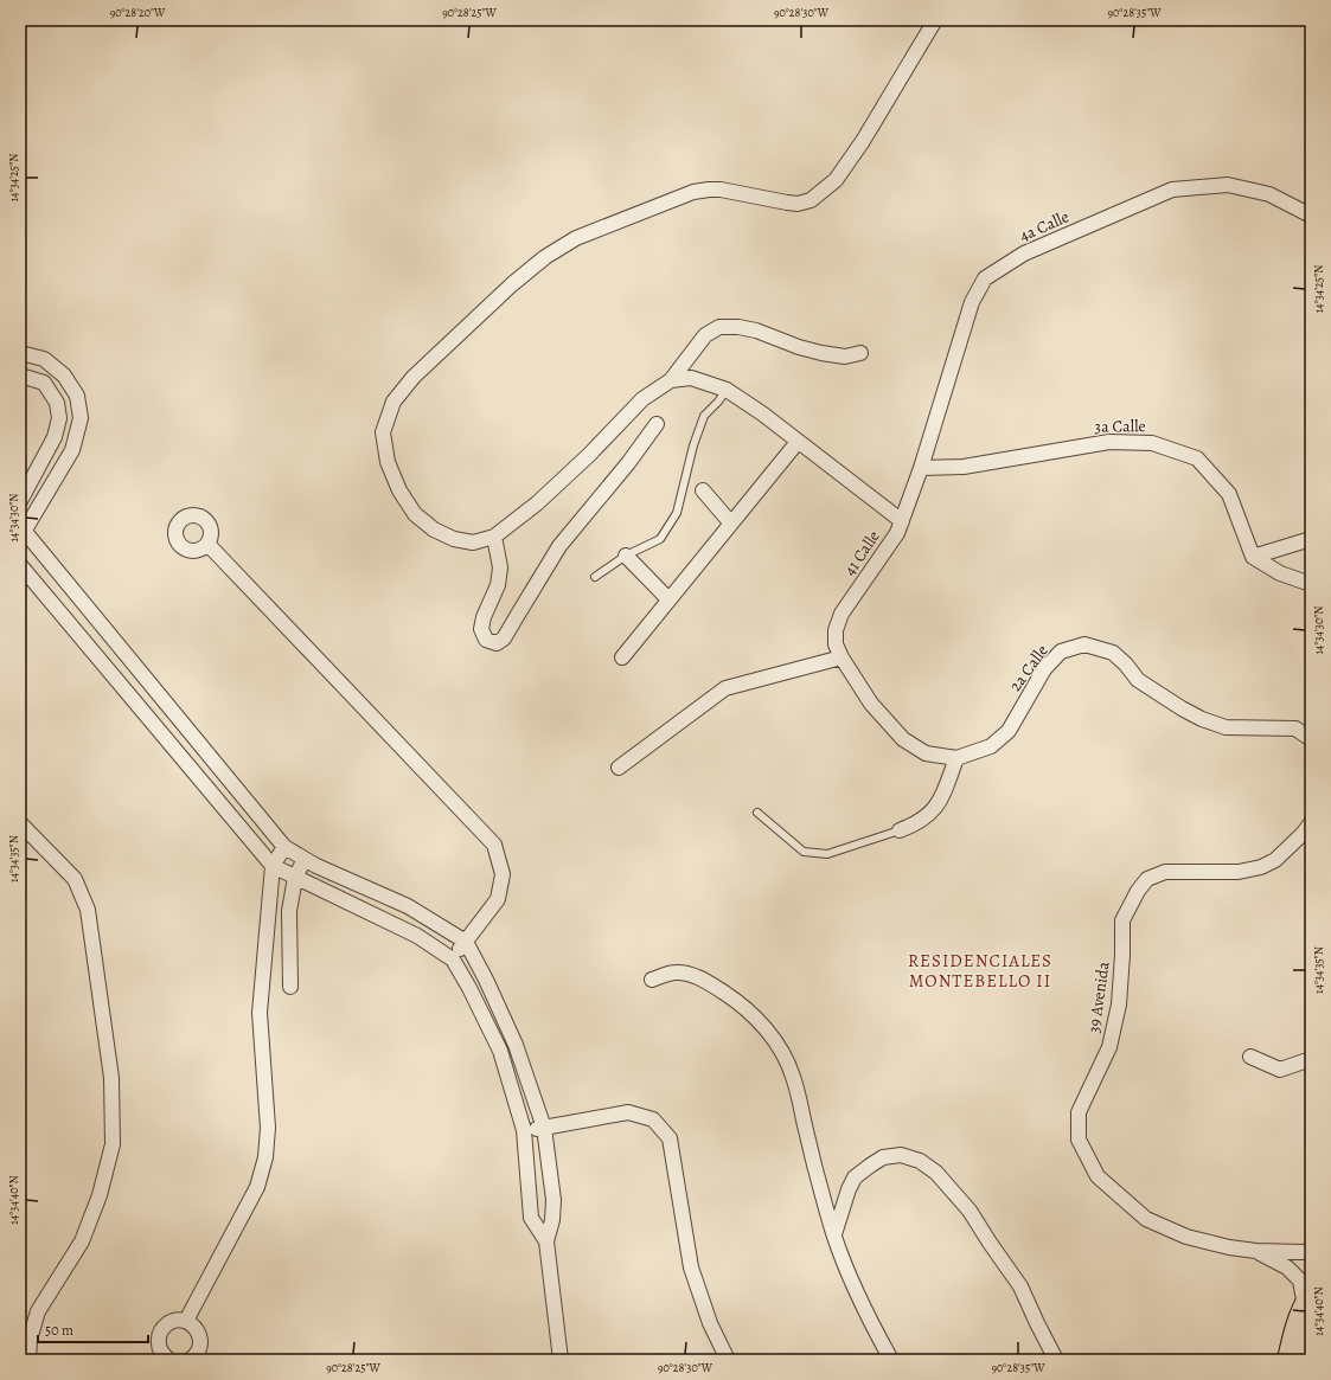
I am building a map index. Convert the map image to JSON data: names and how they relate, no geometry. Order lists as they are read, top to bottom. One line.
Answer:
{"streets":{"street":["4a Calle","3a Calle","41 Calle","2a Calle","39 Avenida"]},"crossings":[["4a Calle","3a Calle"],["4a Calle","41 Calle"],["3a Calle","41 Calle"],["41 Calle","2a Calle"]],"districts":["RESIDENCIALES MONTEBELLO II"],"scale_bar":"50 m","coordinates":["90°28'20\"W","90°28'25\"W","90°28'30\"W","90°28'35\"W","14°34'25\"N","14°34'30\"N","14°34'35\"N","14°34'40\"N"]}
